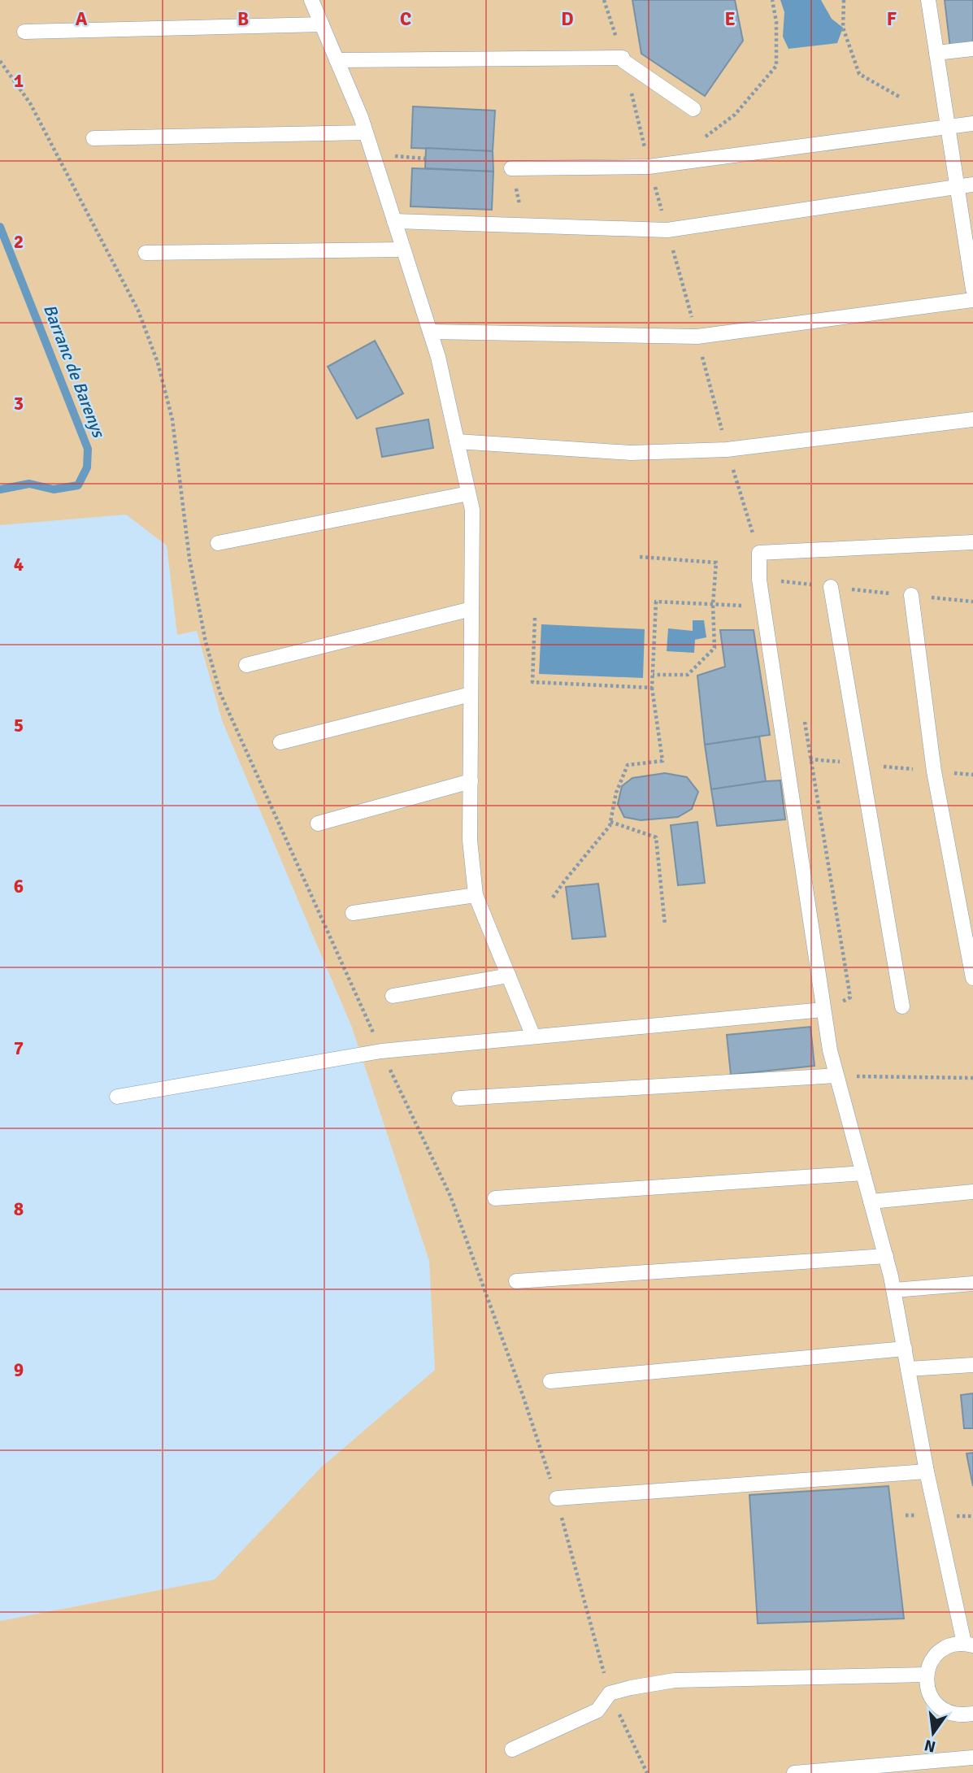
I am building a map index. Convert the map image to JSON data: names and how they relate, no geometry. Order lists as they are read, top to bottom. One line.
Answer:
{"water":["Barranc de Barenys"],"north":"bottom","grid":{"columns":["A","B","C","D","E","F"],"rows":["1","2","3","4","5","6","7","8","9"]}}
